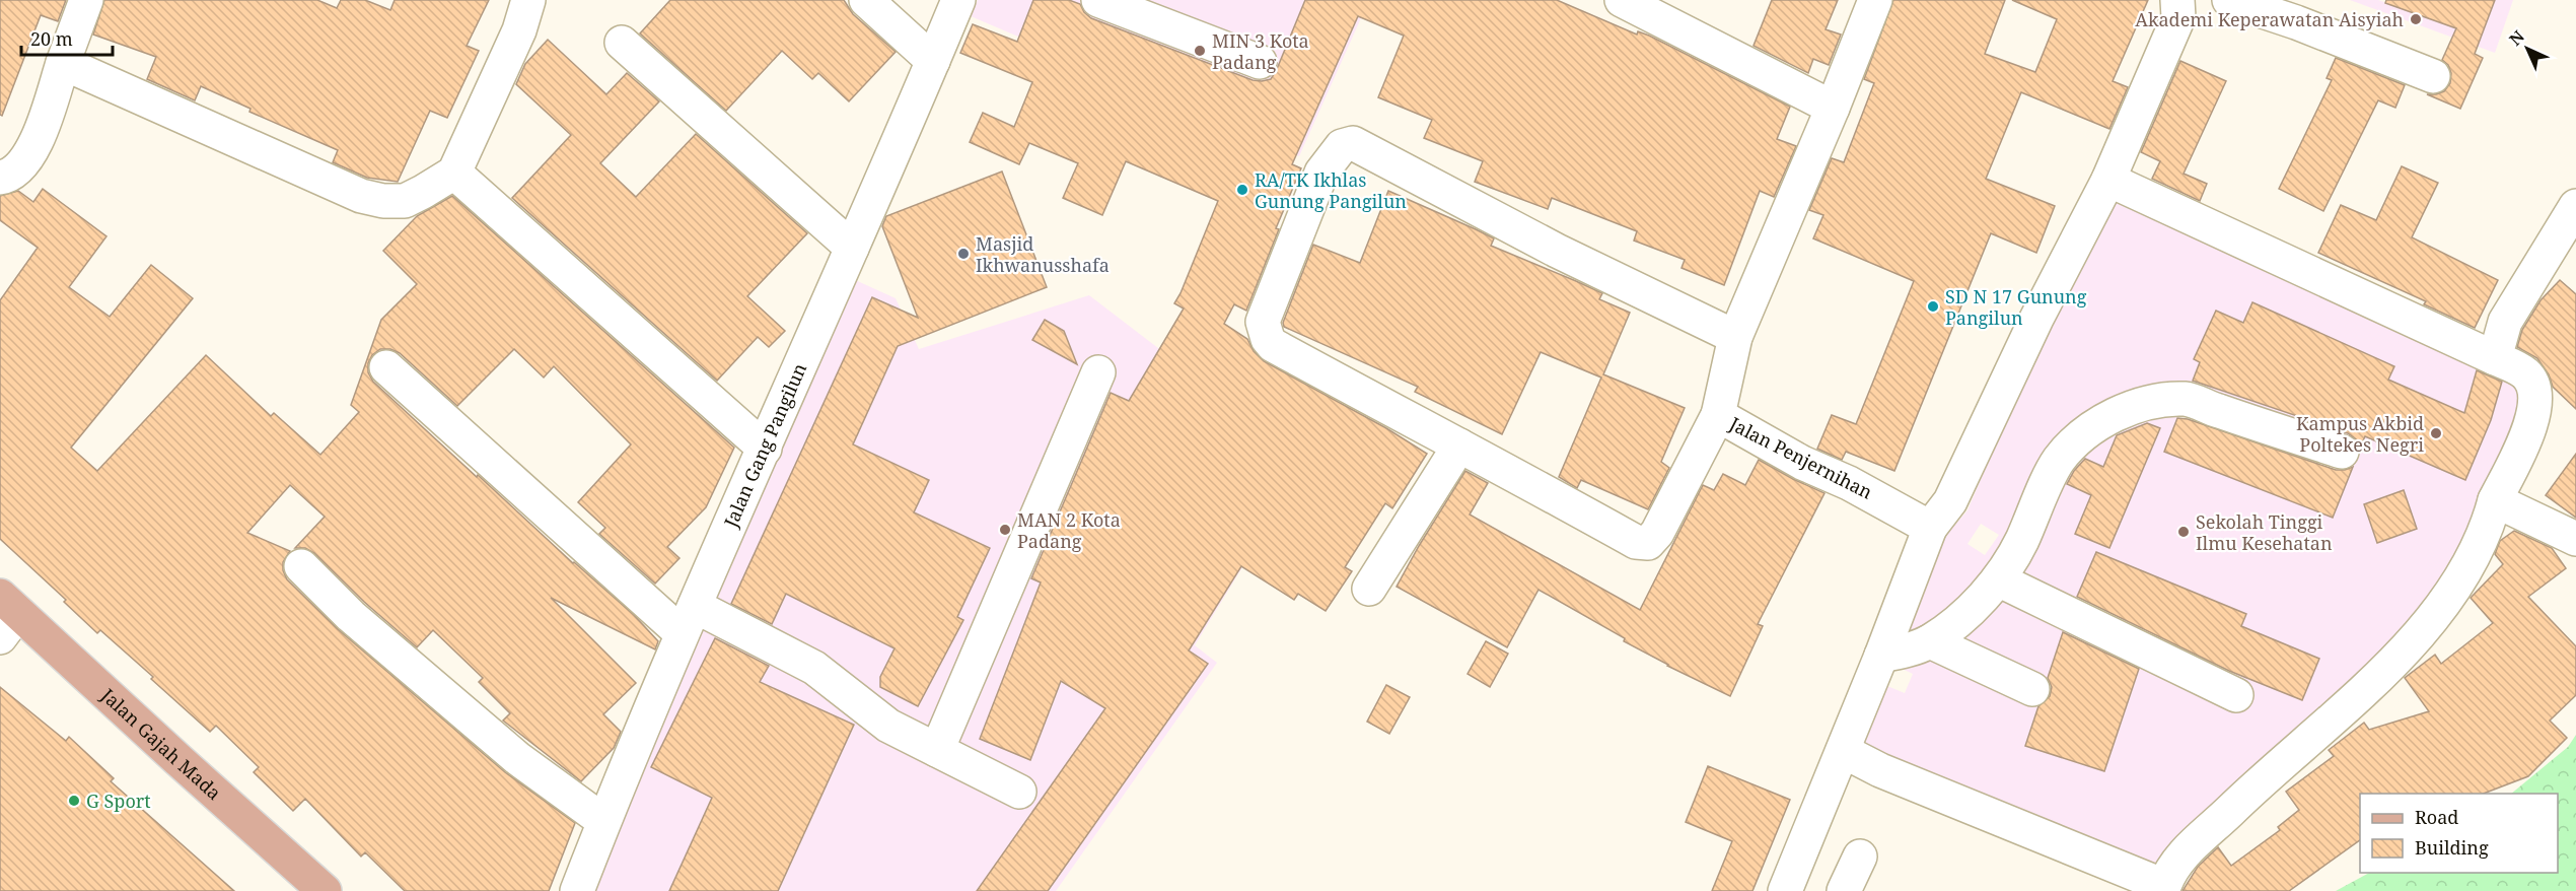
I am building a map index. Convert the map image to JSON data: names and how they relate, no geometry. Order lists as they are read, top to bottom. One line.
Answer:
{"streets":{"main road":["Jalan Gajah Mada"],"street":["Jalan Gang Pangilun","Jalan Penjernihan"]},"places":["Akademi Keperawatan Aisyiah","MIN 3 Kota Padang","RA/TK Ikhlas Gunung Pangilun","Masjid Ikhwanusshafa","SD N 17 Gunung Pangilun","Kampus Akbid Poltekes Negri","MAN 2 Kota Padang","Sekolah Tinggi Ilmu Kesehatan","G Sport"],"legend":["Road","Building"],"scale_bar":"20 m","north":"top left"}
